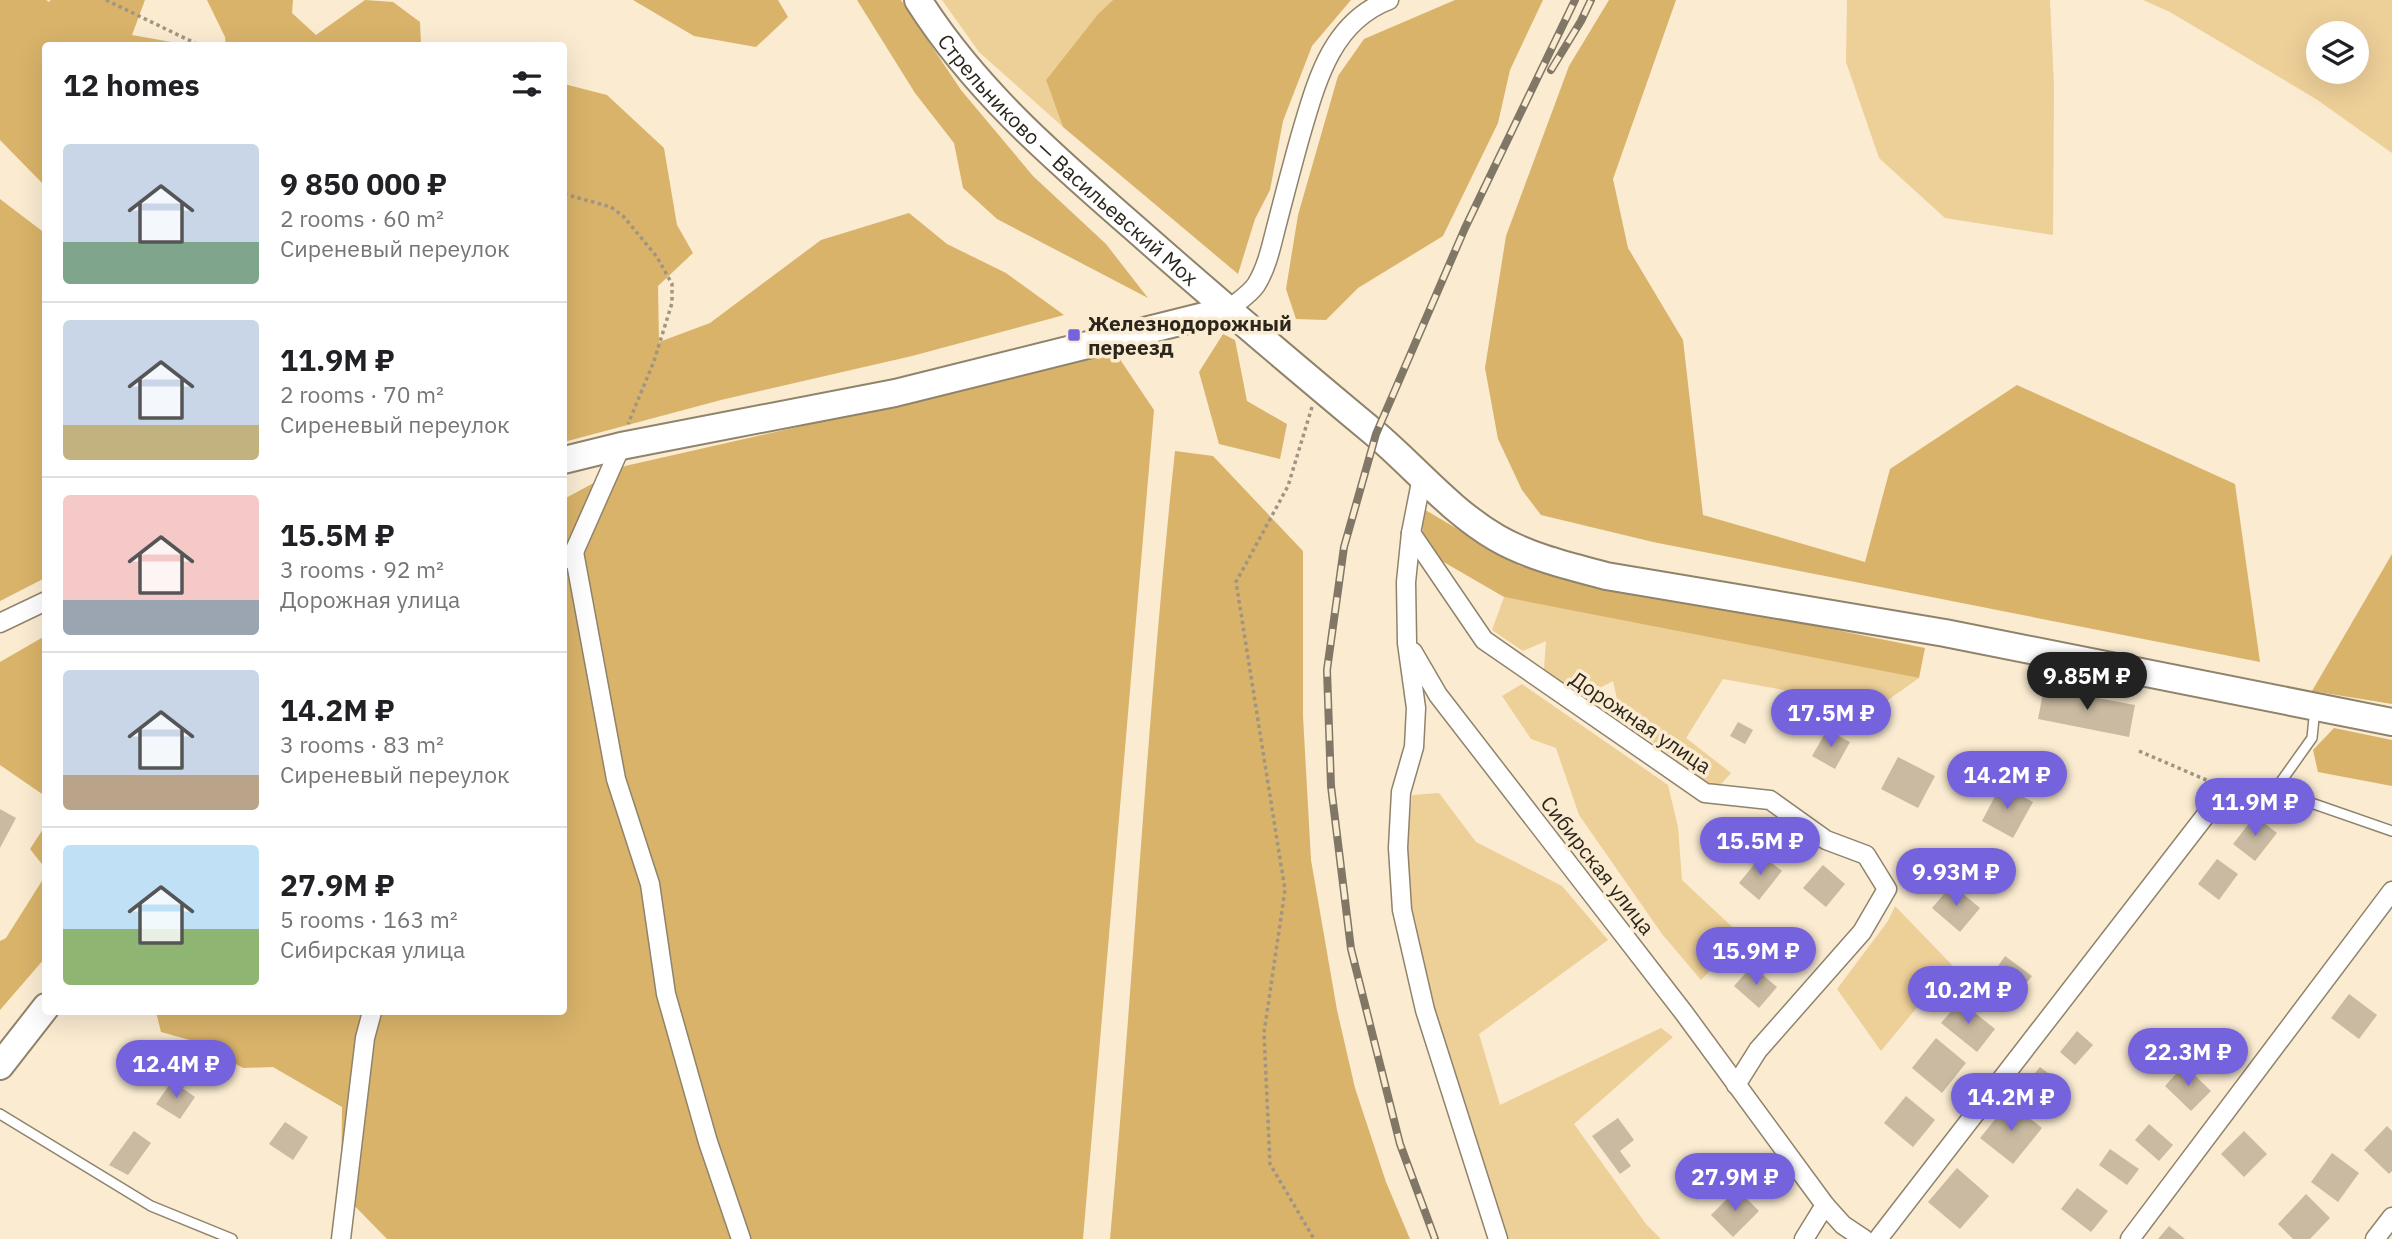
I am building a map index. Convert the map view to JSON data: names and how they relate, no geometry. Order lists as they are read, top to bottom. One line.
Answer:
{"streets":{"main road":["Стрельниково — Васильевский Мох"],"street":["Дорожная улица","Сибирская улица"]},"crossings":[["Дорожная улица","Сибирская улица"]],"places":{"transit":["Железнодорожный переезд"]},"page":{"heading":"12 homes","list":[{"name":"9 850 000 ₽","note":"2 rooms · 60 m² · Сиреневый переулок"},{"name":"11.9M ₽","note":"2 rooms · 70 m² · Сиреневый переулок"},{"name":"15.5M ₽","note":"3 rooms · 92 m² · Дорожная улица"},{"name":"14.2M ₽","note":"3 rooms · 83 m² · Сиреневый переулок"},{"name":"27.9M ₽","note":"5 rooms · 163 m² · Сибирская улица"}],"price":["9.85M ₽","17.5M ₽","14.2M ₽","11.9M ₽","15.5M ₽","9.93M ₽","15.9M ₽","10.2M ₽","22.3M ₽","12.4M ₽","14.2M ₽","27.9M ₽"]}}
